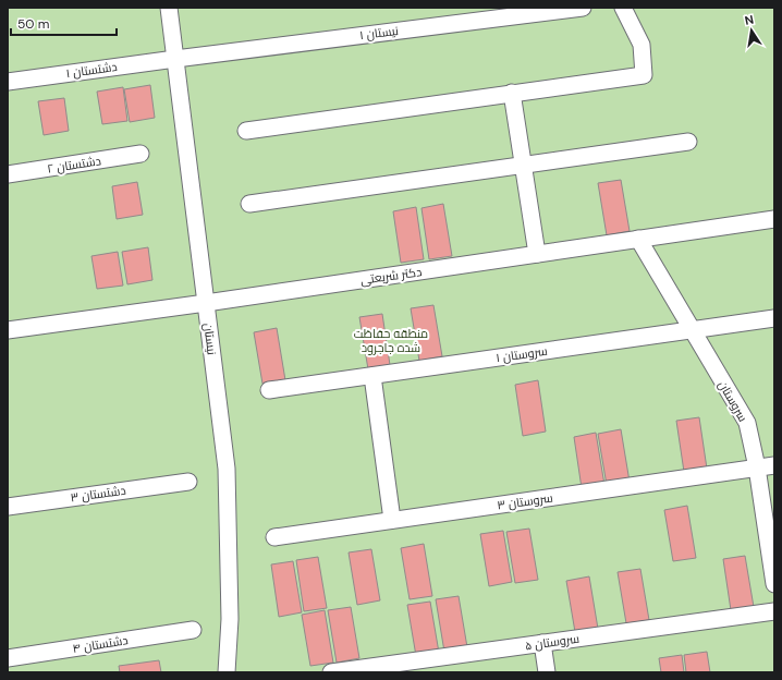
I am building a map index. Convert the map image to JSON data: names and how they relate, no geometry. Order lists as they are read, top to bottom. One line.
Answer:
{"streets":{"street":["نیستان ۱","دشتستان ۱","دشتستان ۲","دکتر شریعتی","نیستان","سروستان ۱","سروستان","دشتستان ۳","سروستان ۳","سروستان ۵","دشتستان ۴"]},"crossings":[["نیستان ۱","دشتستان ۱"],["نیستان ۱","نیستان"],["دشتستان ۱","نیستان"],["دکتر شریعتی","نیستان"],["دکتر شریعتی","سروستان"],["سروستان ۱","سروستان"],["سروستان","سروستان ۳"]],"parks":["منطقه حفاظت شده جاجرود"],"scale_bar":"50 m","north":"top"}
